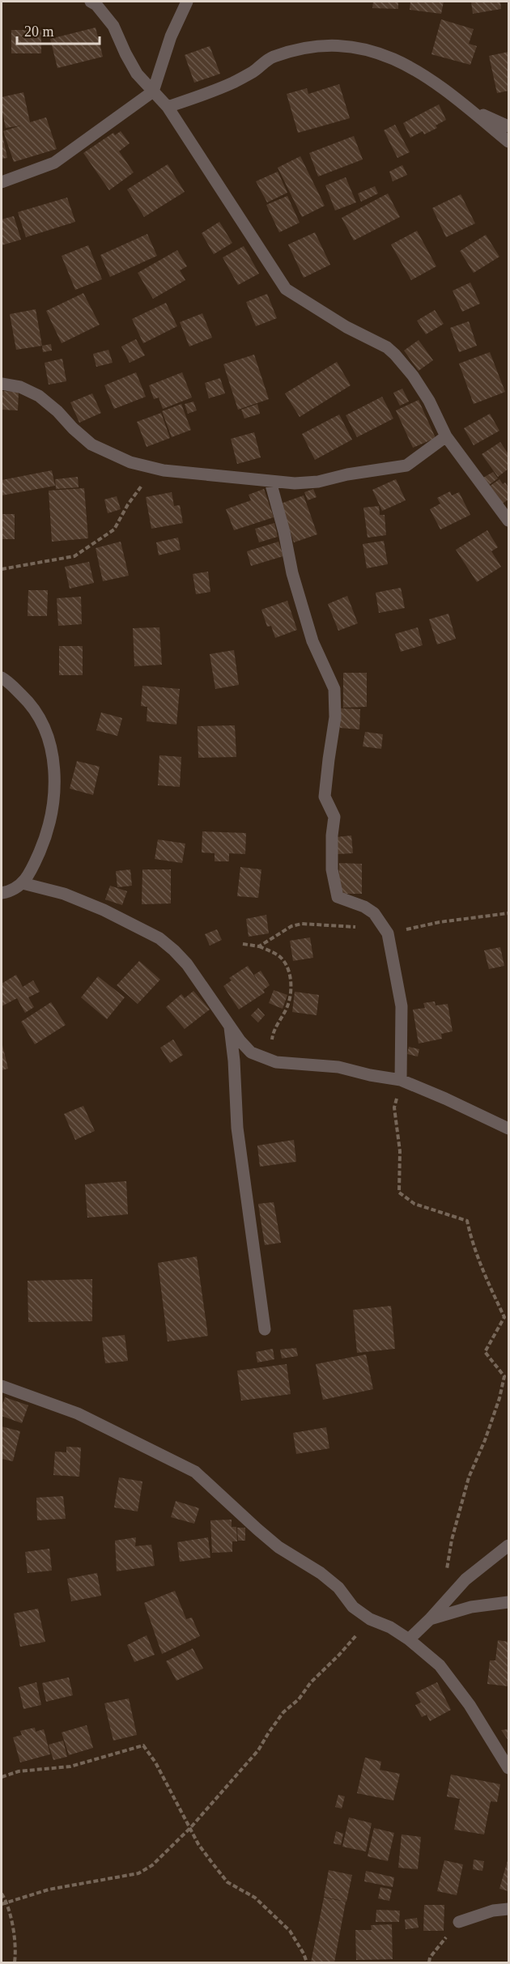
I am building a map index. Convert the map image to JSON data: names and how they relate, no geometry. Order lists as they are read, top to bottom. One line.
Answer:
{"scale_bar":"20 m"}
